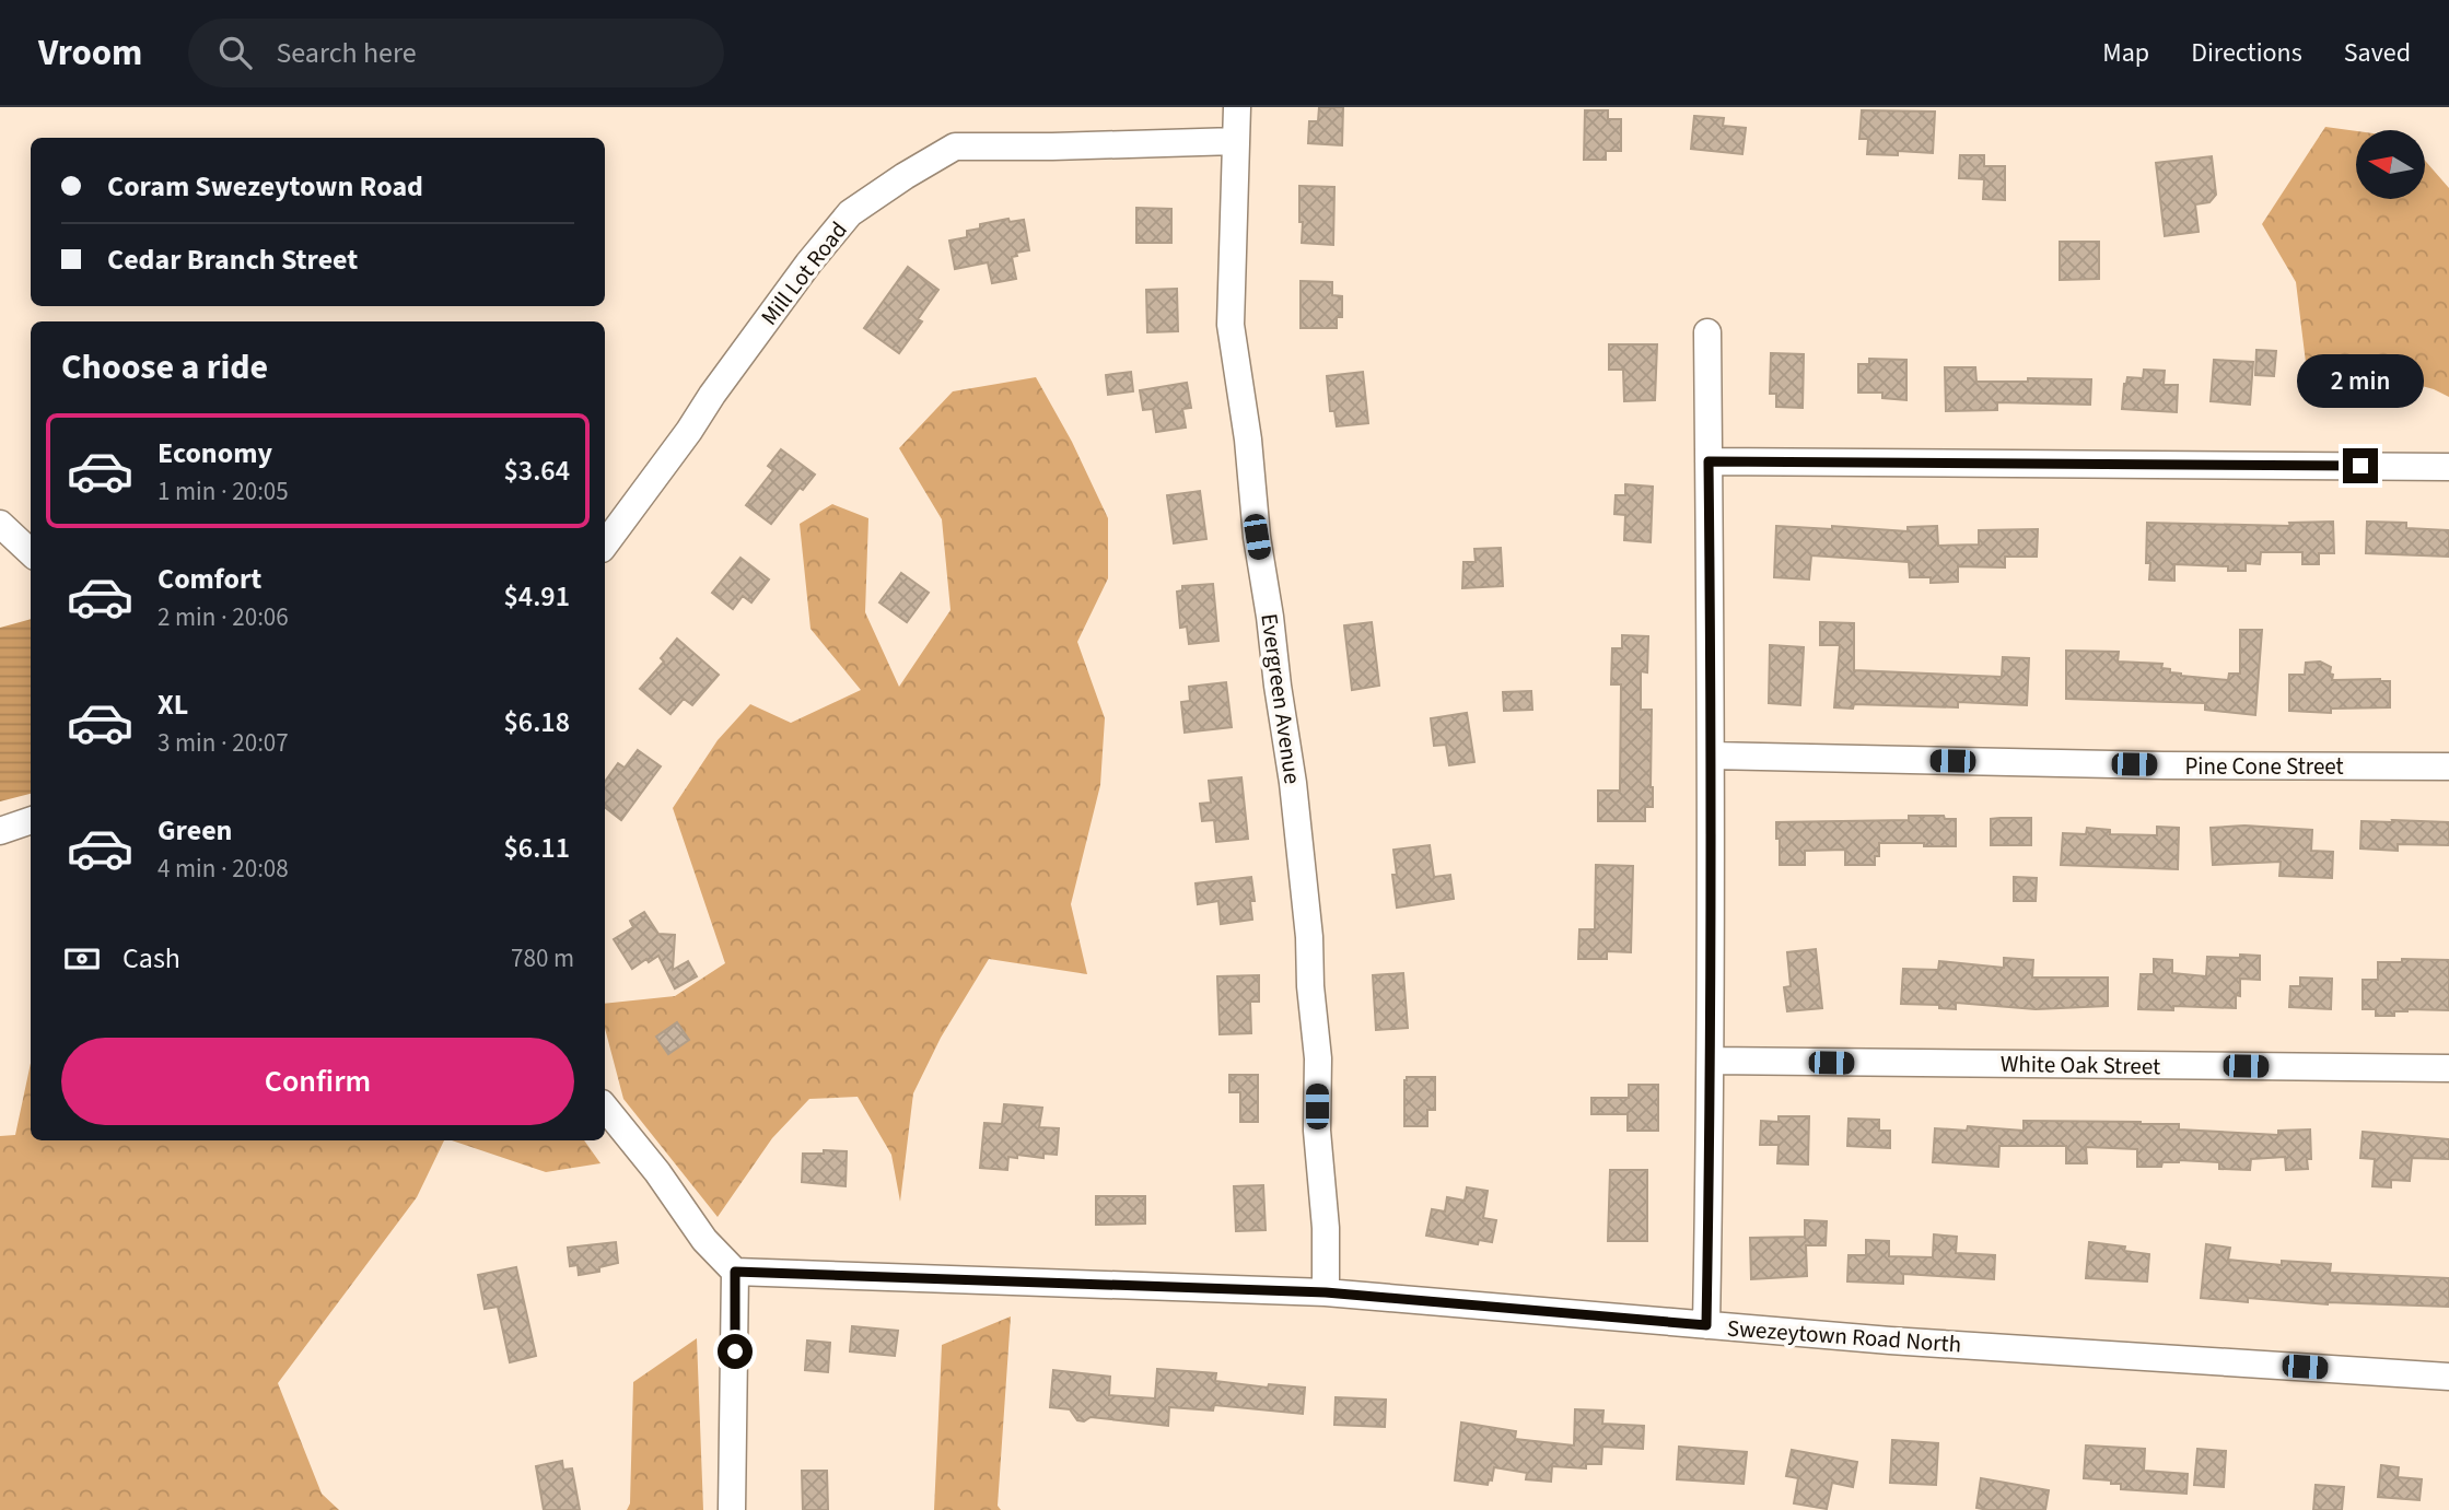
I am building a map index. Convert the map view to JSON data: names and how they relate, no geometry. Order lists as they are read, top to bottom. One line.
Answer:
{"streets":{"street":["Mill Lot Road","Evergreen Avenue","Pine Cone Street","White Oak Street","Swezeytown Road North"]},"crossings":[["Mill Lot Road","Evergreen Avenue"],["Evergreen Avenue","Swezeytown Road North"]],"north":"left","page":{"header":"Vroom","search":"Search here","nav":["Map","Directions","Saved"],"banner":["Coram Swezeytown Road","Cedar Branch Street"],"heading":"Choose a ride","bubble":"2 min","list":[{"name":"Economy","note":"1 min · 20:05","value":"$3.64"},{"name":"Comfort","note":"2 min · 20:06","value":"$4.91"},{"name":"XL","note":"3 min · 20:07","value":"$6.18"},{"name":"Green","note":"4 min · 20:08","value":"$6.11"}],"pay":["Cash","780 m"],"buttons":"Confirm"}}
